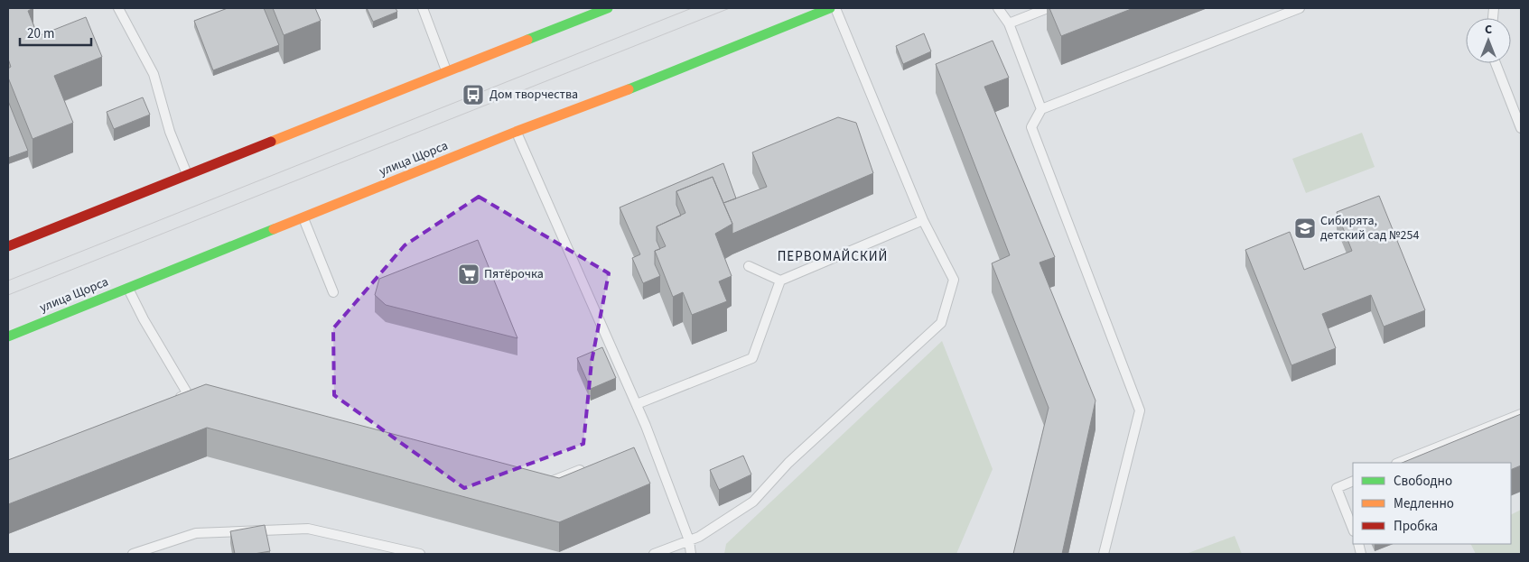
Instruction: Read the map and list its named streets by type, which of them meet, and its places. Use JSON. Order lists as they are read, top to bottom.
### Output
{
  "streets": {
    "main road": ["улица Щорса"]
  },
  "districts": ["ПЕРВОМАЙСКИЙ"],
  "places": {
    "bus stop": ["Дом творчества"],
    "school or university": ["Сибирята, детский сад №254"],
    "supermarket": ["Пятёрочка"]
  },
  "legend": ["Свободно", "Медленно", "Пробка"],
  "scale_bar": "20 m",
  "north": "top"
}
